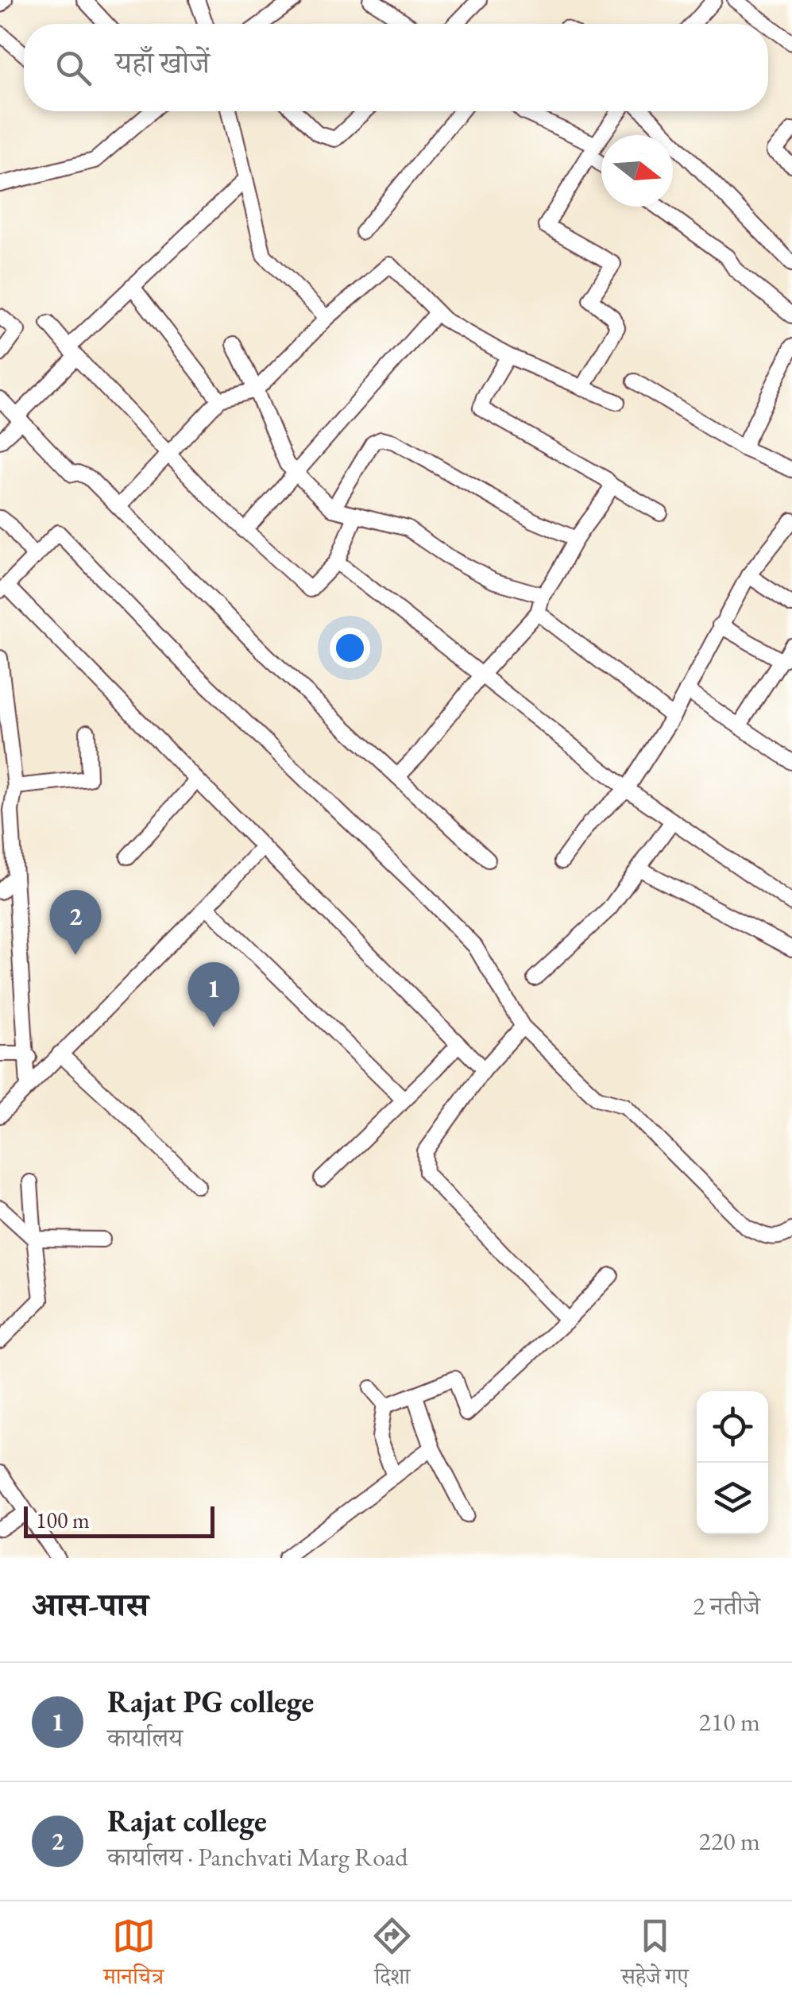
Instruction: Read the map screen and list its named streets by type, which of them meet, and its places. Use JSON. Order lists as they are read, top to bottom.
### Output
{
  "scale_bar": "100 m",
  "north": "right",
  "page": {
    "search": "यहाँ खोजें",
    "pins": ["2", "1"],
    "scale": "100 m",
    "heading": ["आस-पास", "2 नतीजे"],
    "list": [
      {
        "mark": "1",
        "name": "Rajat PG college",
        "note": "कार्यालय",
        "value": "210 m"
      },
      {
        "mark": "2",
        "name": "Rajat college",
        "note": "कार्यालय · Panchvati Marg Road",
        "value": "220 m"
      }
    ],
    "nav": ["मानचित्र", "दिशा", "सहेजे गए"]
  }
}
